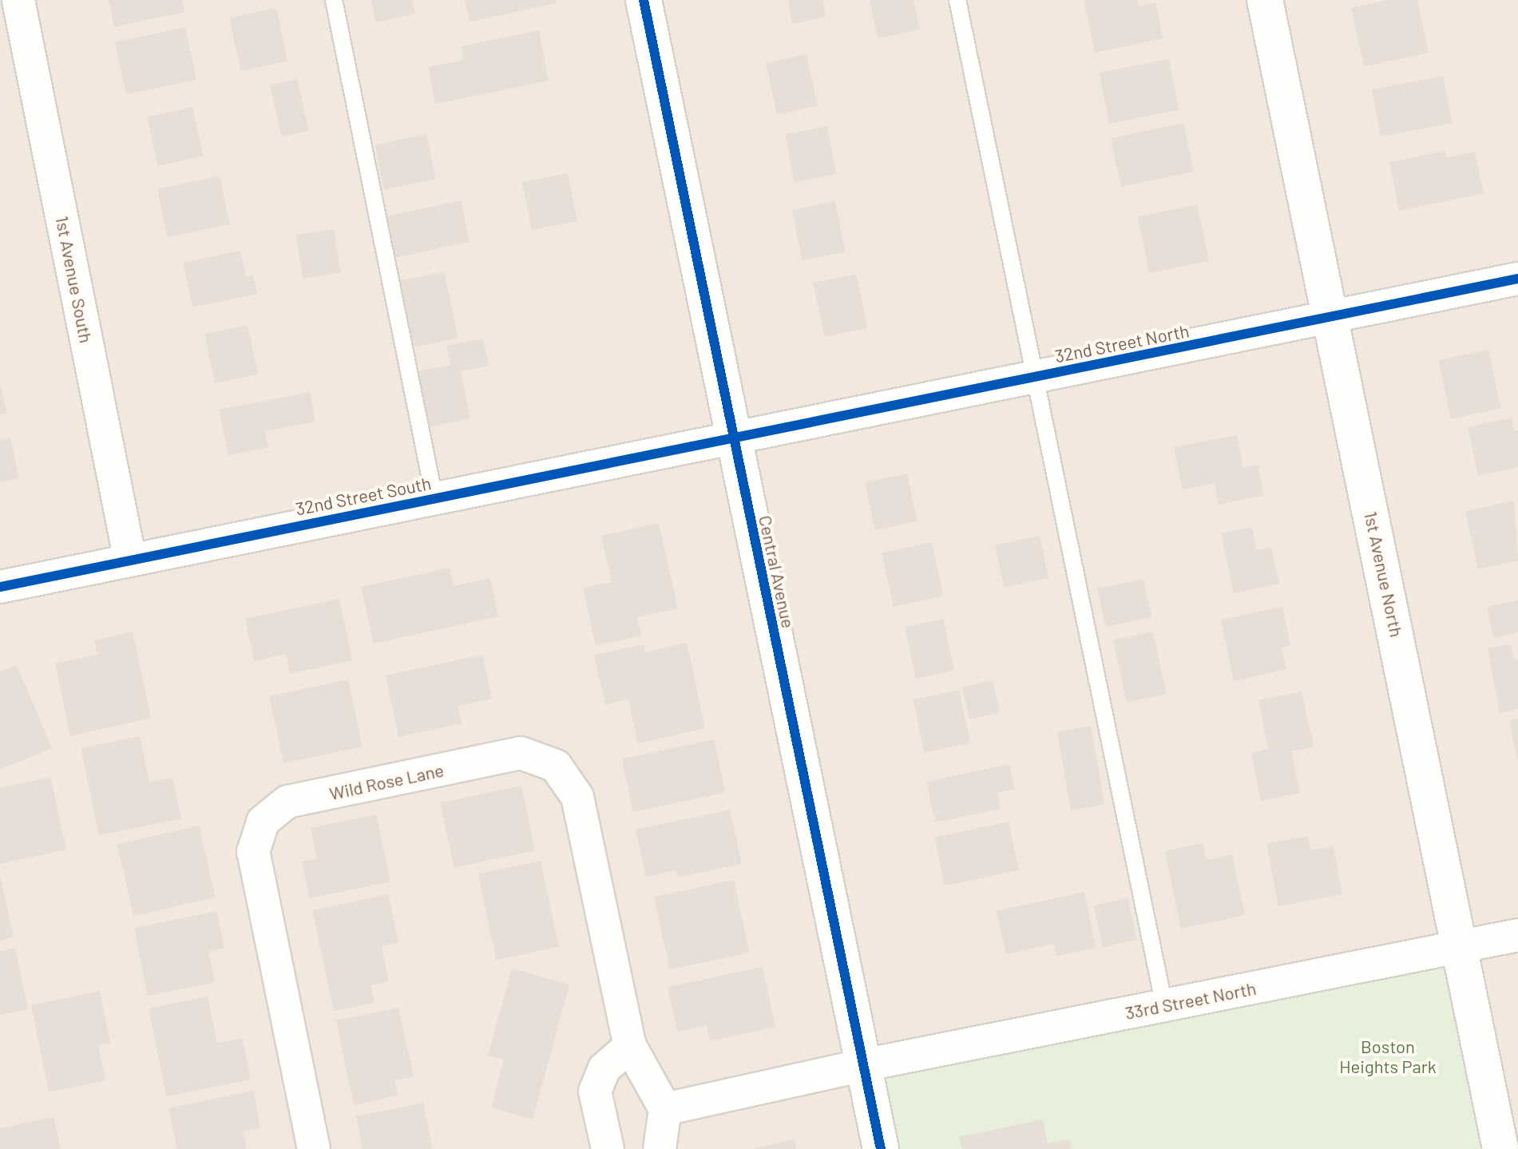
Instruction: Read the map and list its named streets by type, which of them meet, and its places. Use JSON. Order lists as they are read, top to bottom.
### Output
{
  "streets": {
    "street": [
      "1st Avenue South",
      "32nd Street North",
      "32nd Street South",
      "Central Avenue",
      "1st Avenue North",
      "Wild Rose Lane",
      "33rd Street North"
    ]
  },
  "crossings": [
    ["1st Avenue South", "32nd Street South"],
    ["32nd Street North", "32nd Street South"],
    ["32nd Street North", "Central Avenue"],
    ["32nd Street North", "1st Avenue North"],
    ["32nd Street South", "Central Avenue"],
    ["Central Avenue", "33rd Street North"],
    ["1st Avenue North", "33rd Street North"]
  ],
  "parks": ["Boston Heights Park"]
}
